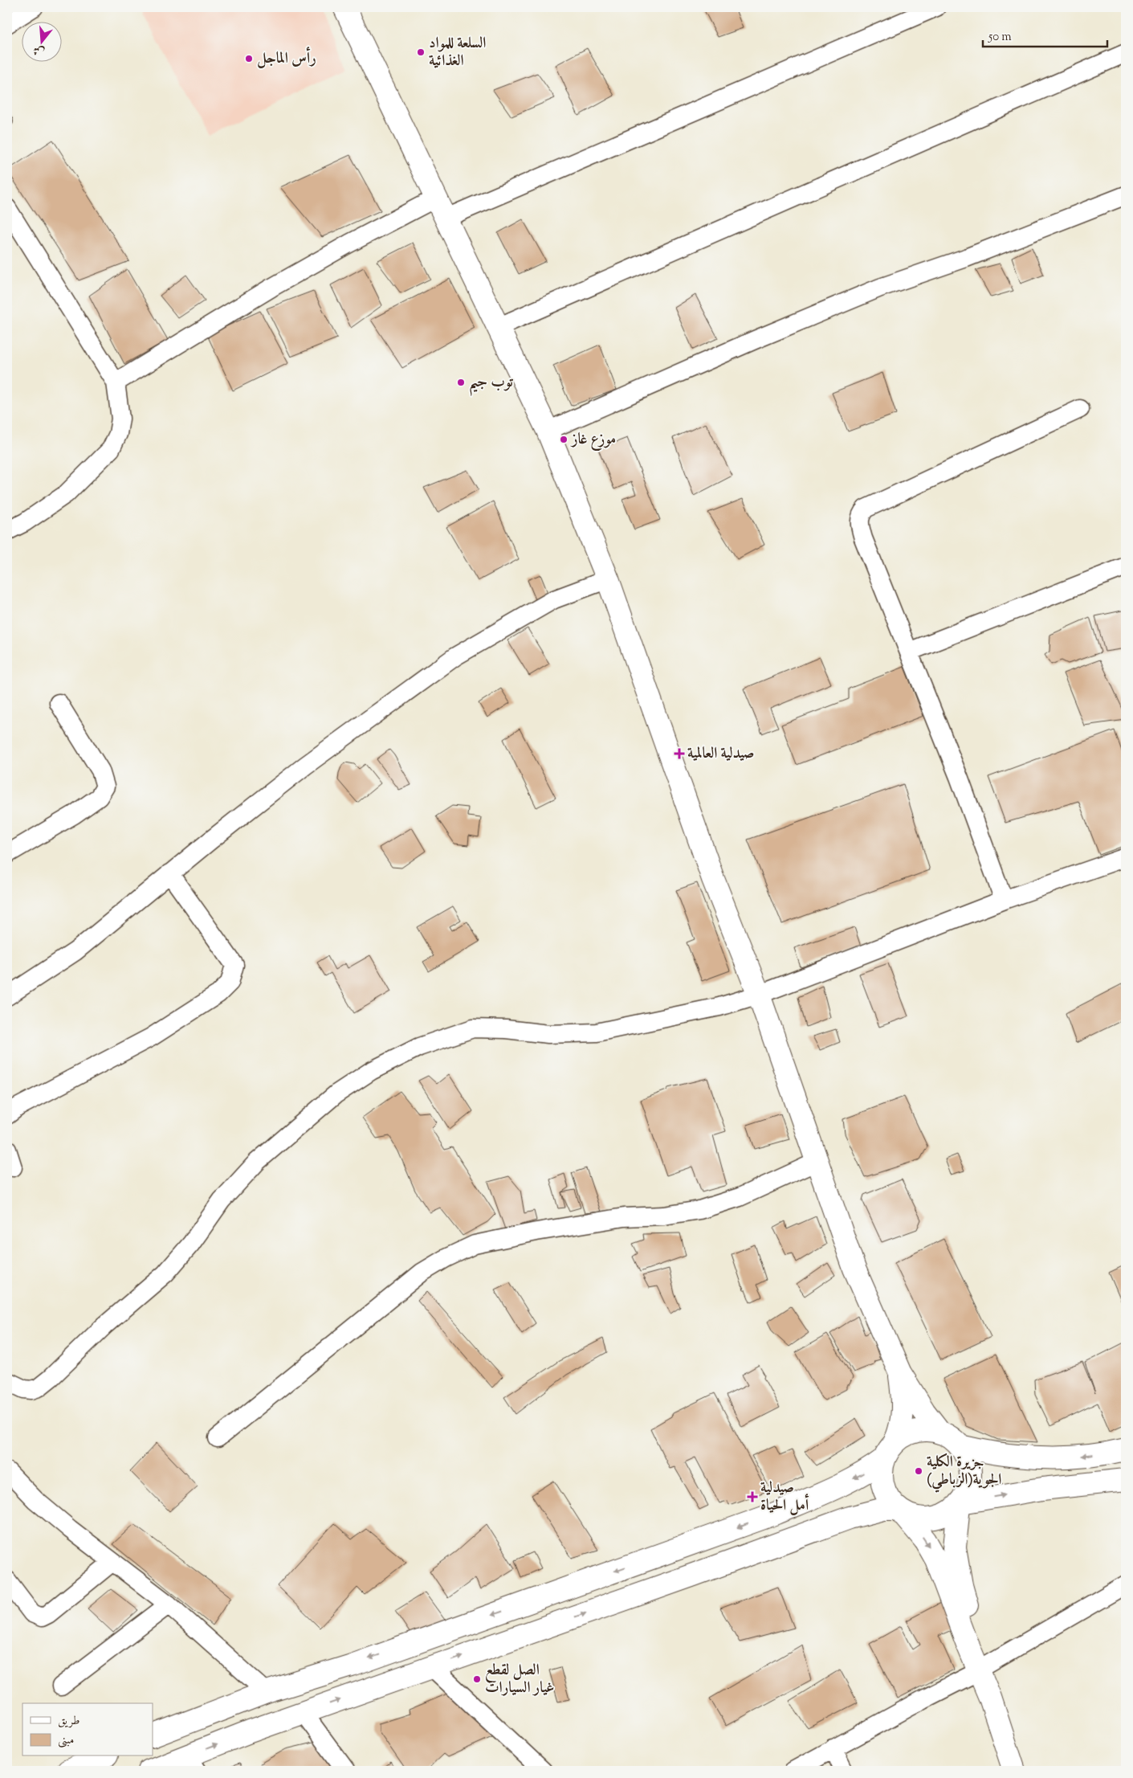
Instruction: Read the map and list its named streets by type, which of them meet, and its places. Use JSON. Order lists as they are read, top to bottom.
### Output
{
  "places": {
    "other": [
      "السلعة للمواد الغذائية",
      "رأس الماجل",
      "توب جيم",
      "موزع غاز",
      "جزيرة الكلية الجوية(الزباطي)",
      "الصل لقطع غيار السيارات"
    ],
    "health": ["صيدلية العالمية", "صيدلية أمل الحياة"]
  },
  "legend": ["طريق", "مبنى"],
  "scale_bar": "50 m",
  "north": "bottom"
}
